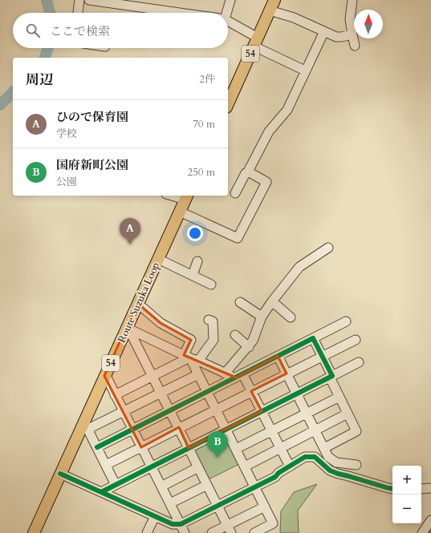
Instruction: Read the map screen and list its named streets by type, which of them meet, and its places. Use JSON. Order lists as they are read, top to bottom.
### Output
{
  "streets": {
    "main road": ["54", "Route Suzuka Loop"]
  },
  "north": "top",
  "page": {
    "search": "ここで検索",
    "heading": ["周辺", "2件"],
    "list": [
      {
        "mark": "A",
        "name": "ひので保育園",
        "note": "学校",
        "value": "70 m"
      },
      {
        "mark": "B",
        "name": "国府新町公園",
        "note": "公園",
        "value": "250 m"
      }
    ],
    "pins": ["A", "B"],
    "map_buttons": ["+", "−"]
  }
}
